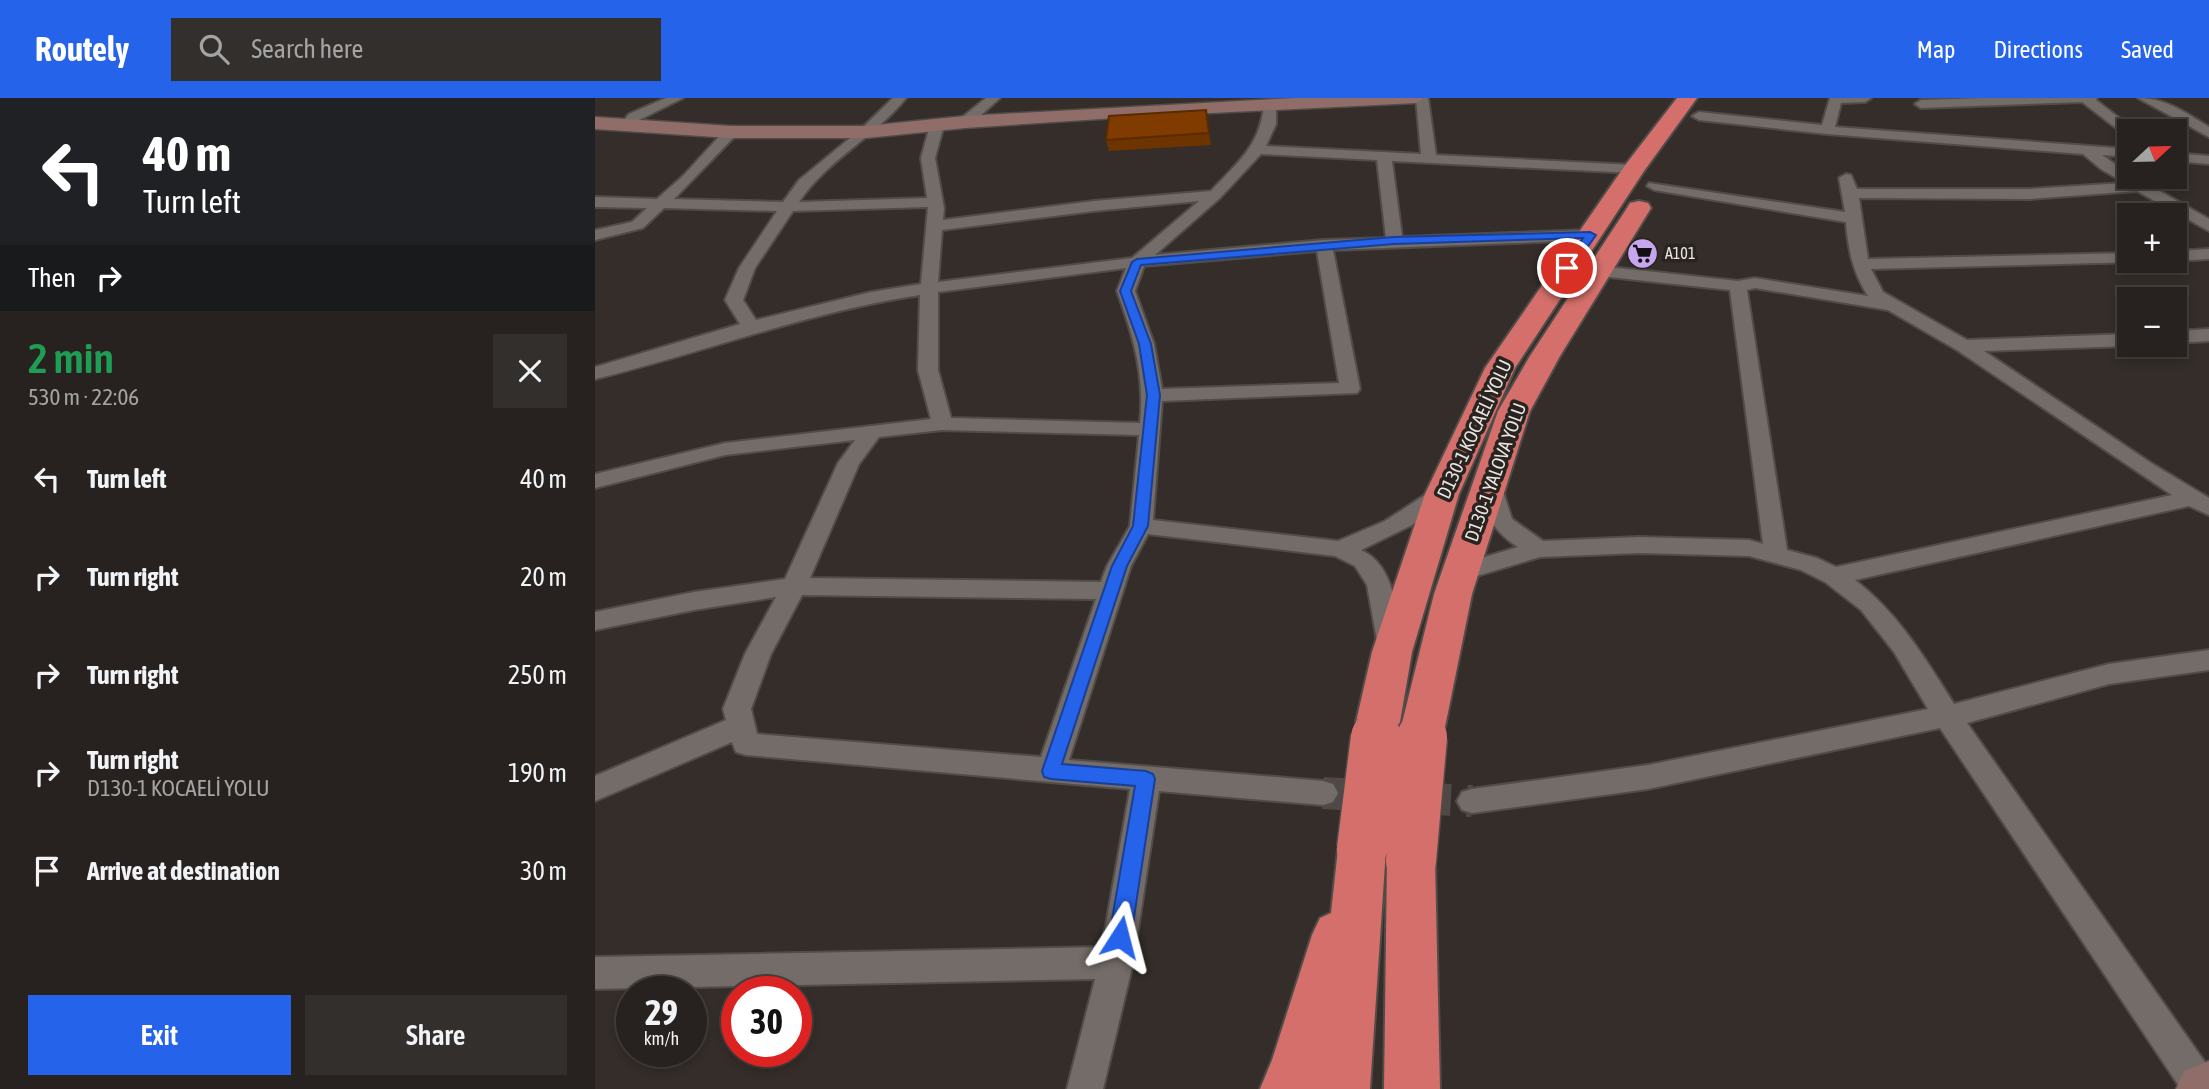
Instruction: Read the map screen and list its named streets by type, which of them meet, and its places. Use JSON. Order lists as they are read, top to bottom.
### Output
{
  "streets": {
    "highway": ["D130-1 KOCAELİ YOLU", "D130-1 YALOVA YOLU"]
  },
  "crossings": [
    ["D130-1 KOCAELİ YOLU", "D130-1 YALOVA YOLU"]
  ],
  "places": {
    "supermarket": ["A101"]
  },
  "north": "right",
  "page": {
    "header": "Routely",
    "search": "Search here",
    "nav": ["Map", "Directions", "Saved"],
    "turn": ["40 m", "Turn left"],
    "map_buttons": ["+", "−"],
    "then": "Then",
    "heading": ["2 min", "530 m · 22:06"],
    "list": [
      {
        "name": "Turn left",
        "value": "40 m"
      },
      {
        "name": "Turn right",
        "value": "20 m"
      },
      {
        "name": "Turn right",
        "value": "250 m"
      },
      {
        "name": "Turn right",
        "note": "D130-1 KOCAELİ YOLU",
        "value": "190 m"
      },
      {
        "name": "Arrive at destination",
        "value": "30 m"
      }
    ],
    "speed": "29 km/h",
    "limit": "30",
    "buttons": ["Exit", "Share"]
  }
}
